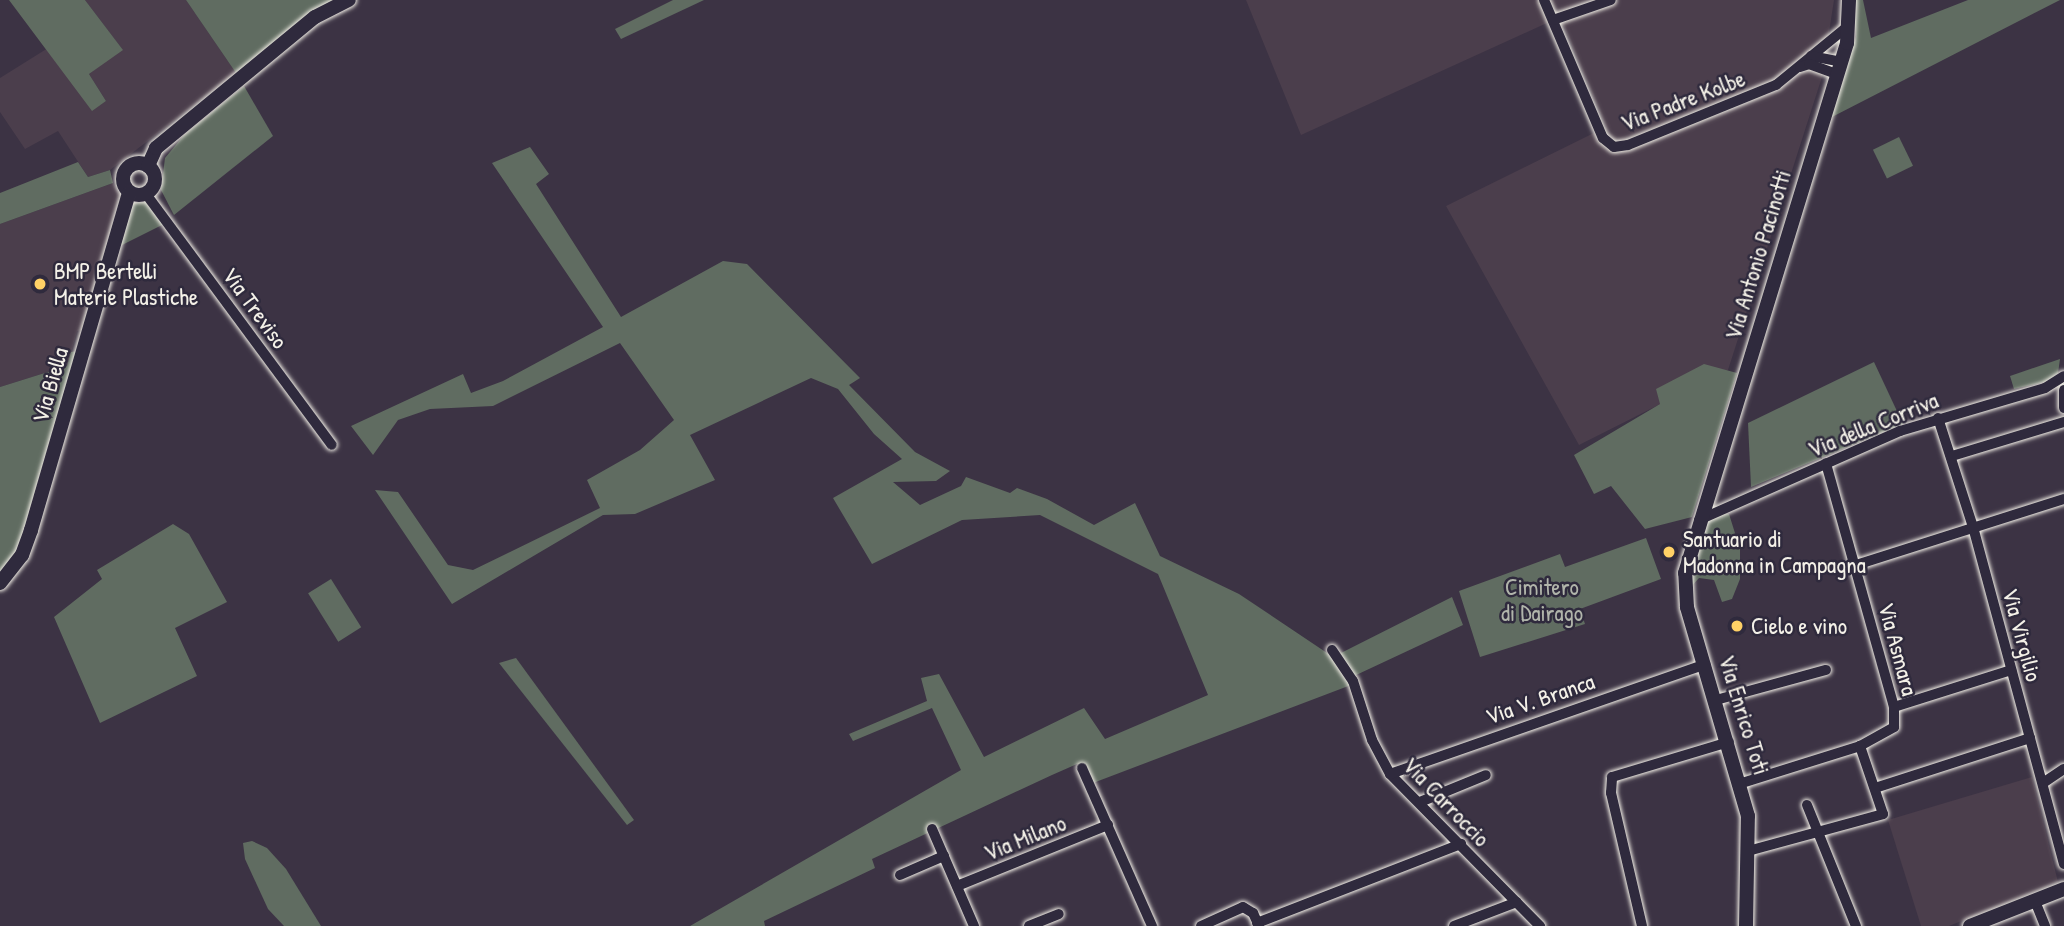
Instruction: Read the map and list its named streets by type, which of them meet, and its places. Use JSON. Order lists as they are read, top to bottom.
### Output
{
  "streets": {
    "street": [
      "Via Padre Kolbe",
      "Via Antonio Pacinotti",
      "Via Treviso",
      "Via Biella",
      "Via della Corriva",
      "Via Virgilio",
      "Via Asmara",
      "Via V. Branca",
      "Via Enrico Toti",
      "Via Carroccio",
      "Via Milano"
    ]
  },
  "crossings": [
    ["Via Padre Kolbe", "Via Antonio Pacinotti"],
    ["Via Antonio Pacinotti", "Via della Corriva"],
    ["Via Antonio Pacinotti", "Via Enrico Toti"],
    ["Via Treviso", "Via Biella"],
    ["Via della Corriva", "Via Virgilio"],
    ["Via della Corriva", "Via Asmara"],
    ["Via della Corriva", "Via Enrico Toti"],
    ["Via Asmara", "Via Enrico Toti"],
    ["Via V. Branca", "Via Enrico Toti"],
    ["Via V. Branca", "Via Carroccio"]
  ],
  "parks": ["Cimitero di Dairago"],
  "places": ["BMP Bertelli Materie Plastiche", "Santuario di Madonna in Campagna", "Cielo e vino"]
}
